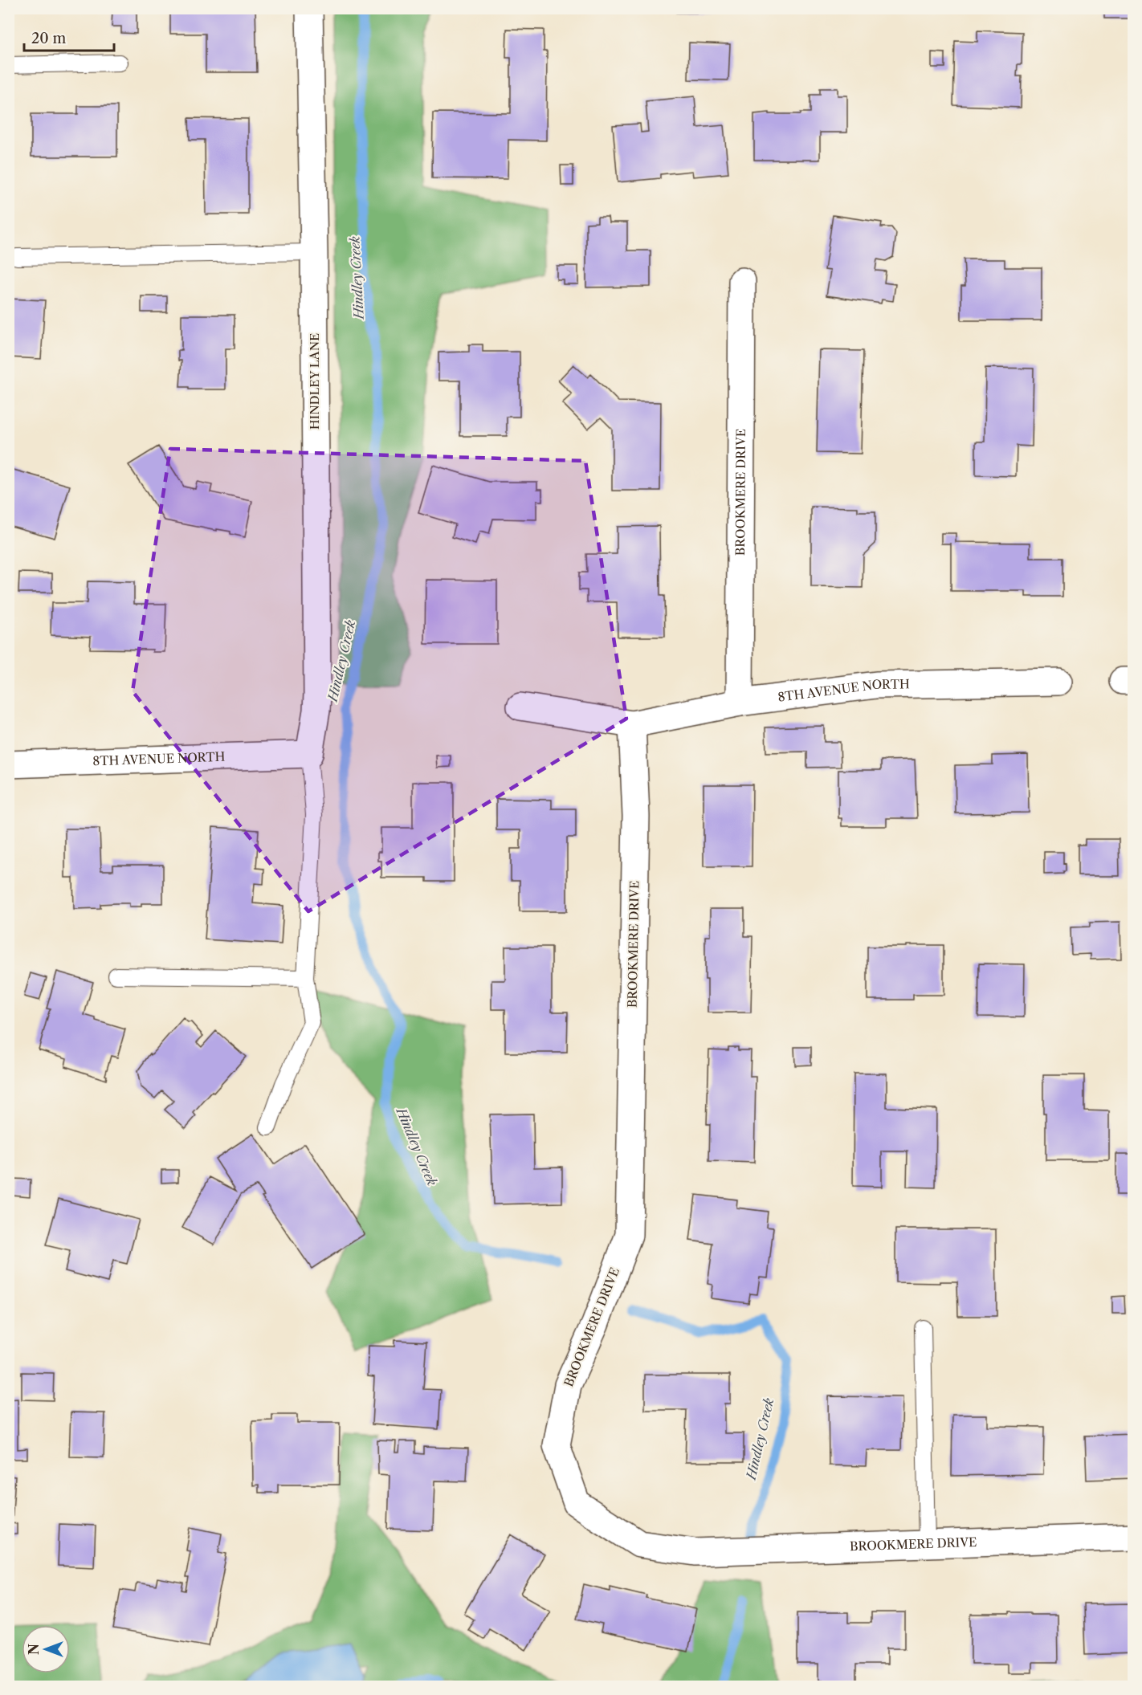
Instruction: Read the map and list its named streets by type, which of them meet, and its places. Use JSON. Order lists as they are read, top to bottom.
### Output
{
  "streets": {
    "street": ["HINDLEY LANE", "BROOKMERE DRIVE", "8TH AVENUE NORTH"]
  },
  "crossings": [
    ["HINDLEY LANE", "8TH AVENUE NORTH"],
    ["BROOKMERE DRIVE", "8TH AVENUE NORTH"]
  ],
  "water": ["Hindley Creek"],
  "scale_bar": "20 m",
  "north": "left"
}
